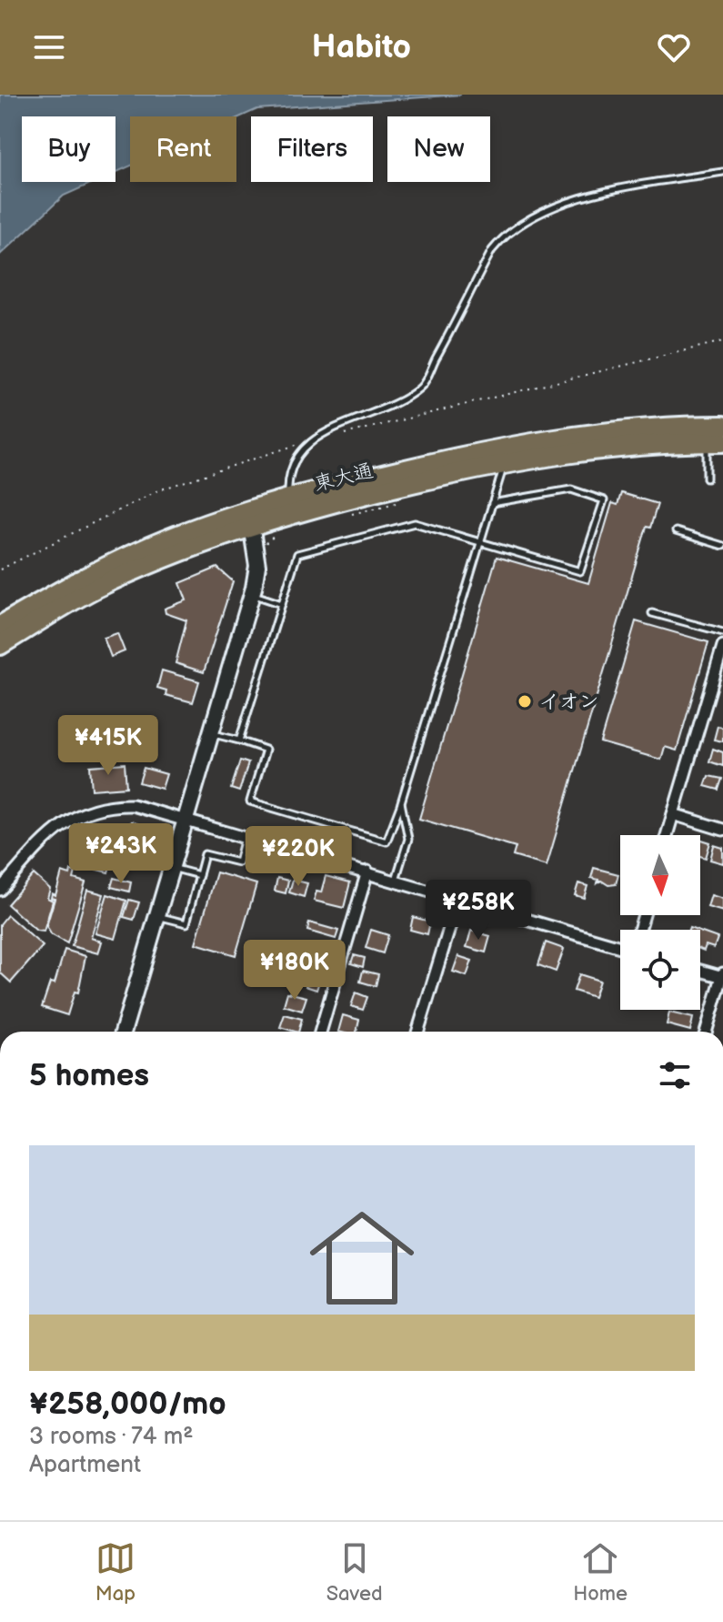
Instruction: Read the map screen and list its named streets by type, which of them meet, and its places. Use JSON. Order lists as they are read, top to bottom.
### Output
{
  "streets": {
    "highway": ["東大通"]
  },
  "places": ["イオン"],
  "north": "bottom",
  "page": {
    "header": "Habito",
    "chip": [
      "Buy",
      "Rent",
      "Filters",
      "New"
    ],
    "price": [
      "¥415K",
      "¥243K",
      "¥220K",
      "¥258K",
      "¥180K"
    ],
    "heading": "5 homes",
    "list": [
      {
        "name": "¥258,000/mo",
        "note": "3 rooms · 74 m² · Apartment"
      }
    ],
    "tabs": ["Map", "Saved", "Home"]
  }
}
